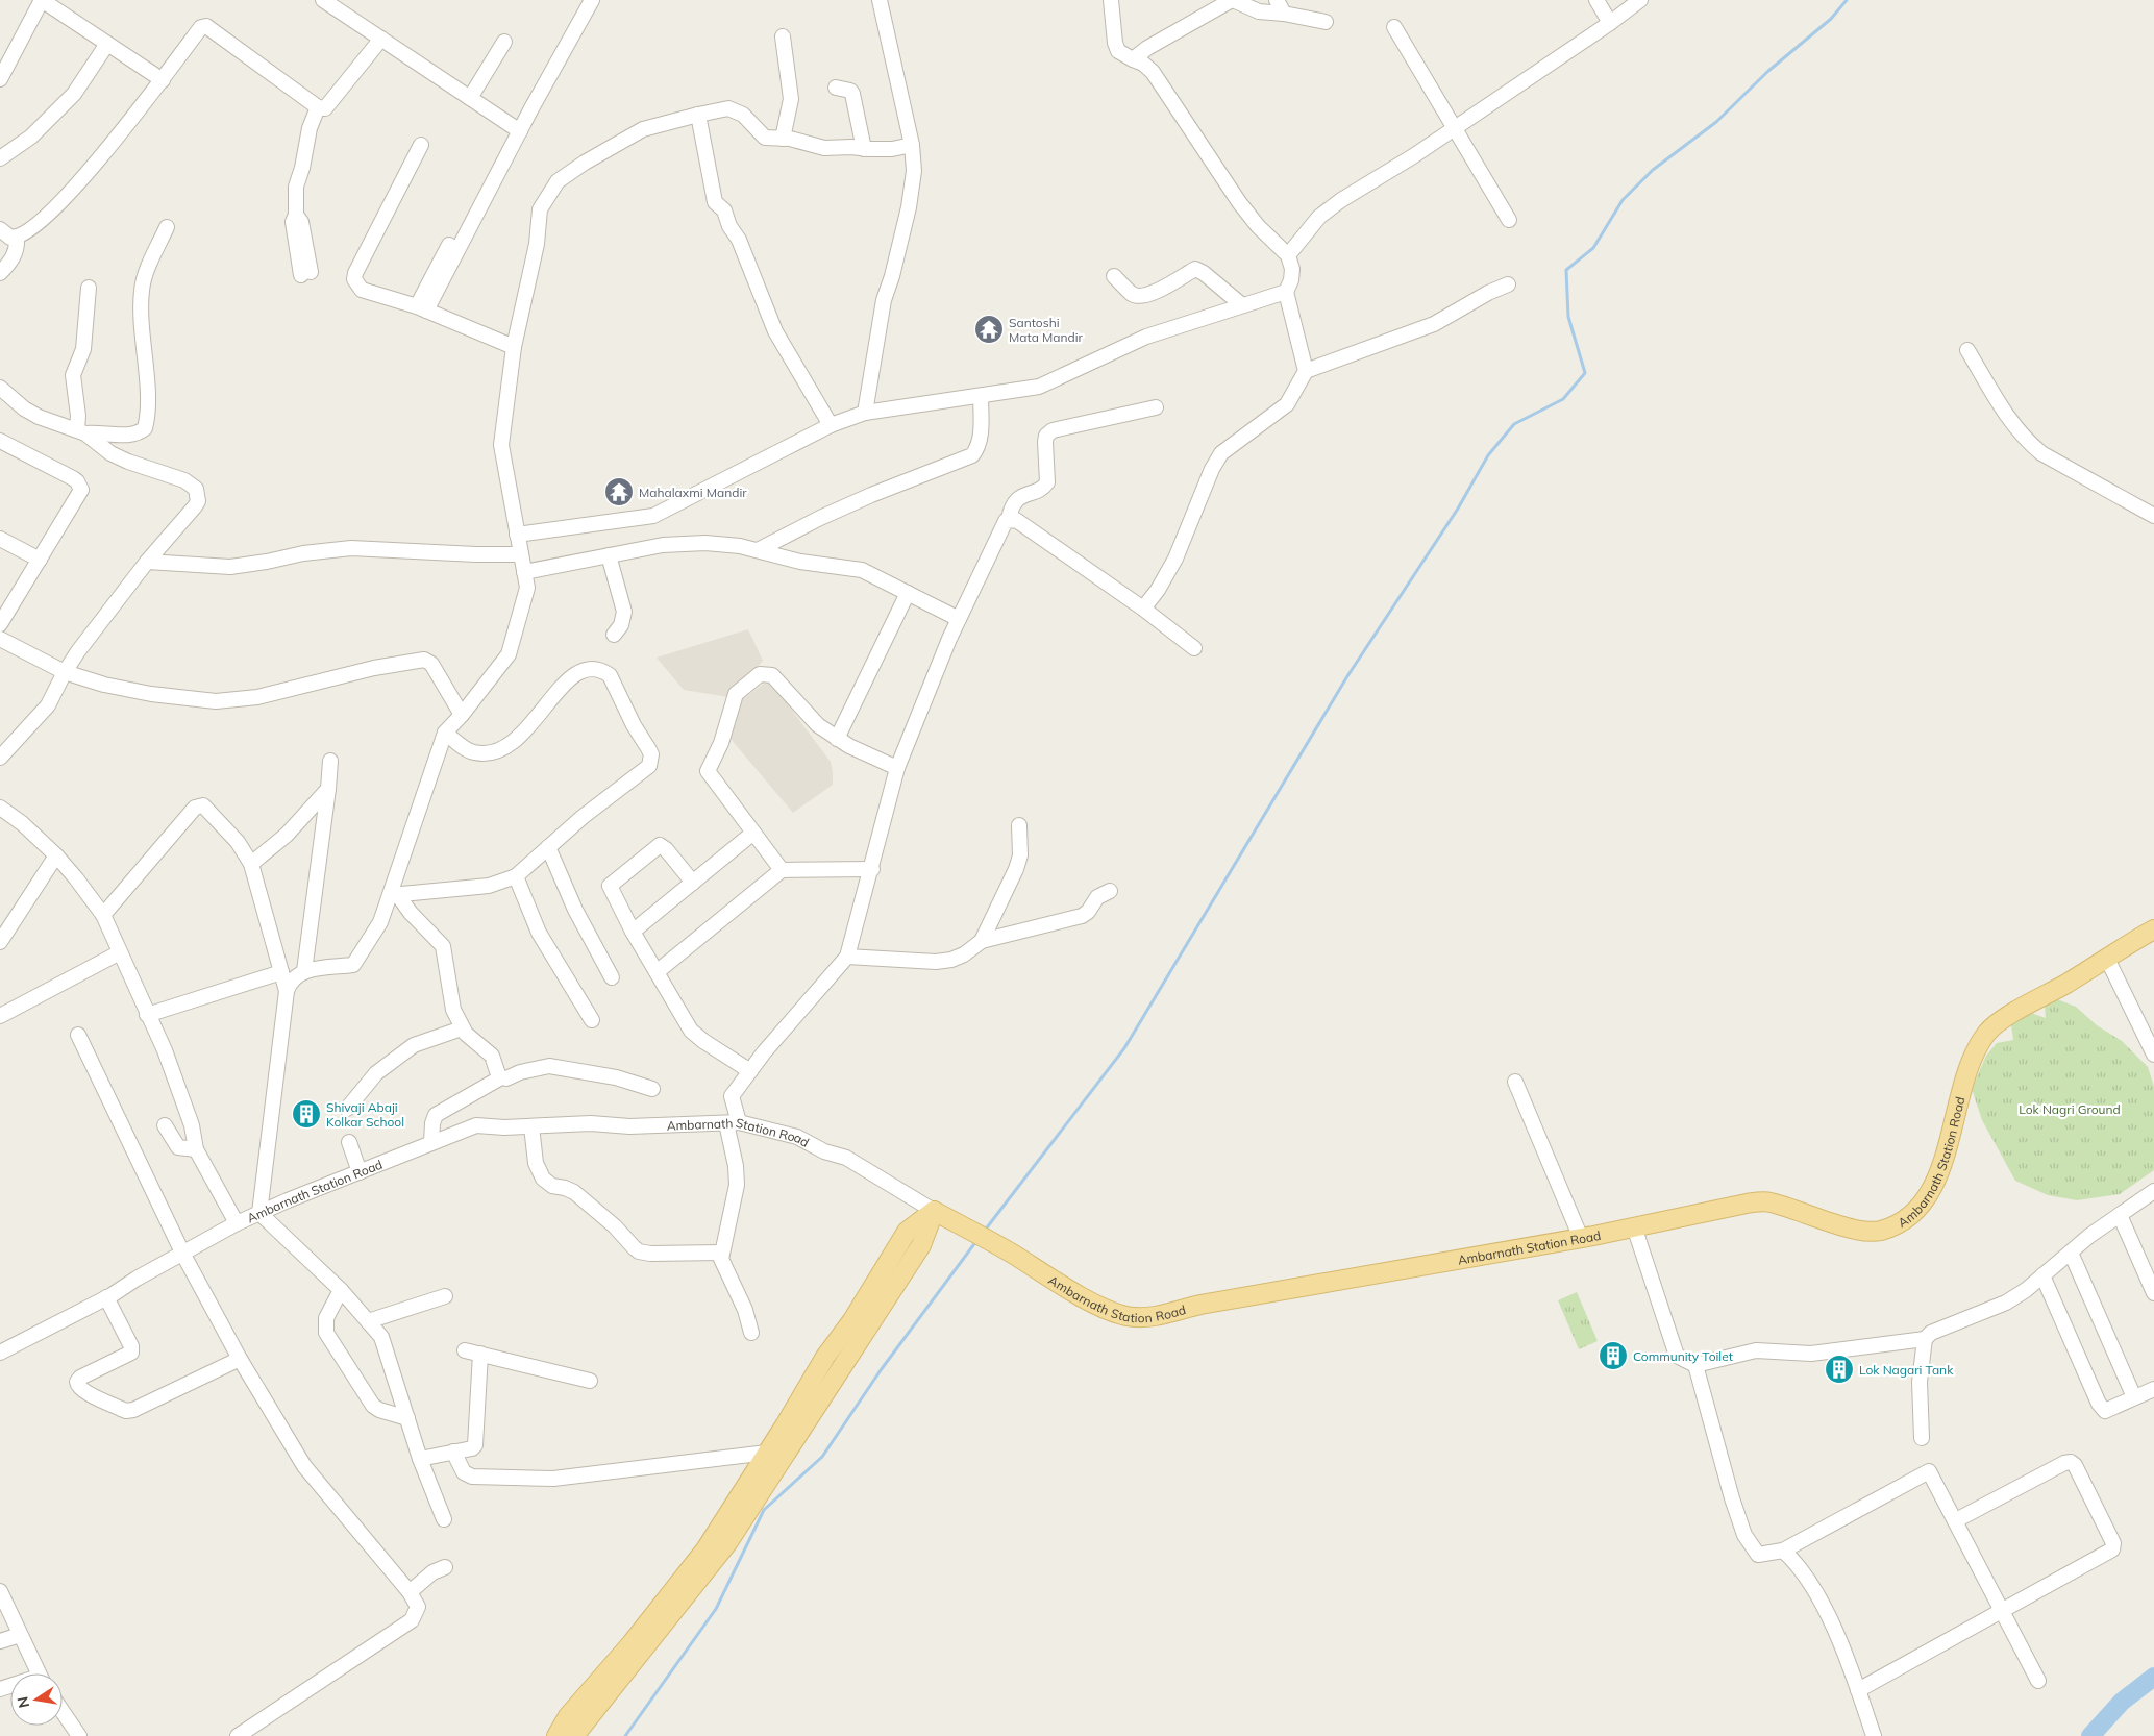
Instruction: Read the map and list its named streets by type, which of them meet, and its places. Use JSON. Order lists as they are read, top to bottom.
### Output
{
  "streets": {
    "main road": ["Ambarnath Station Road"]
  },
  "parks": ["Lok Nagri Ground"],
  "places": {
    "temple": ["Santoshi Mata Mandir", "Mahalaxmi Mandir"],
    "building": ["Shivaji Abaji Kolkar School", "Community Toilet", "Lok Nagari Tank"]
  },
  "north": "left"
}
